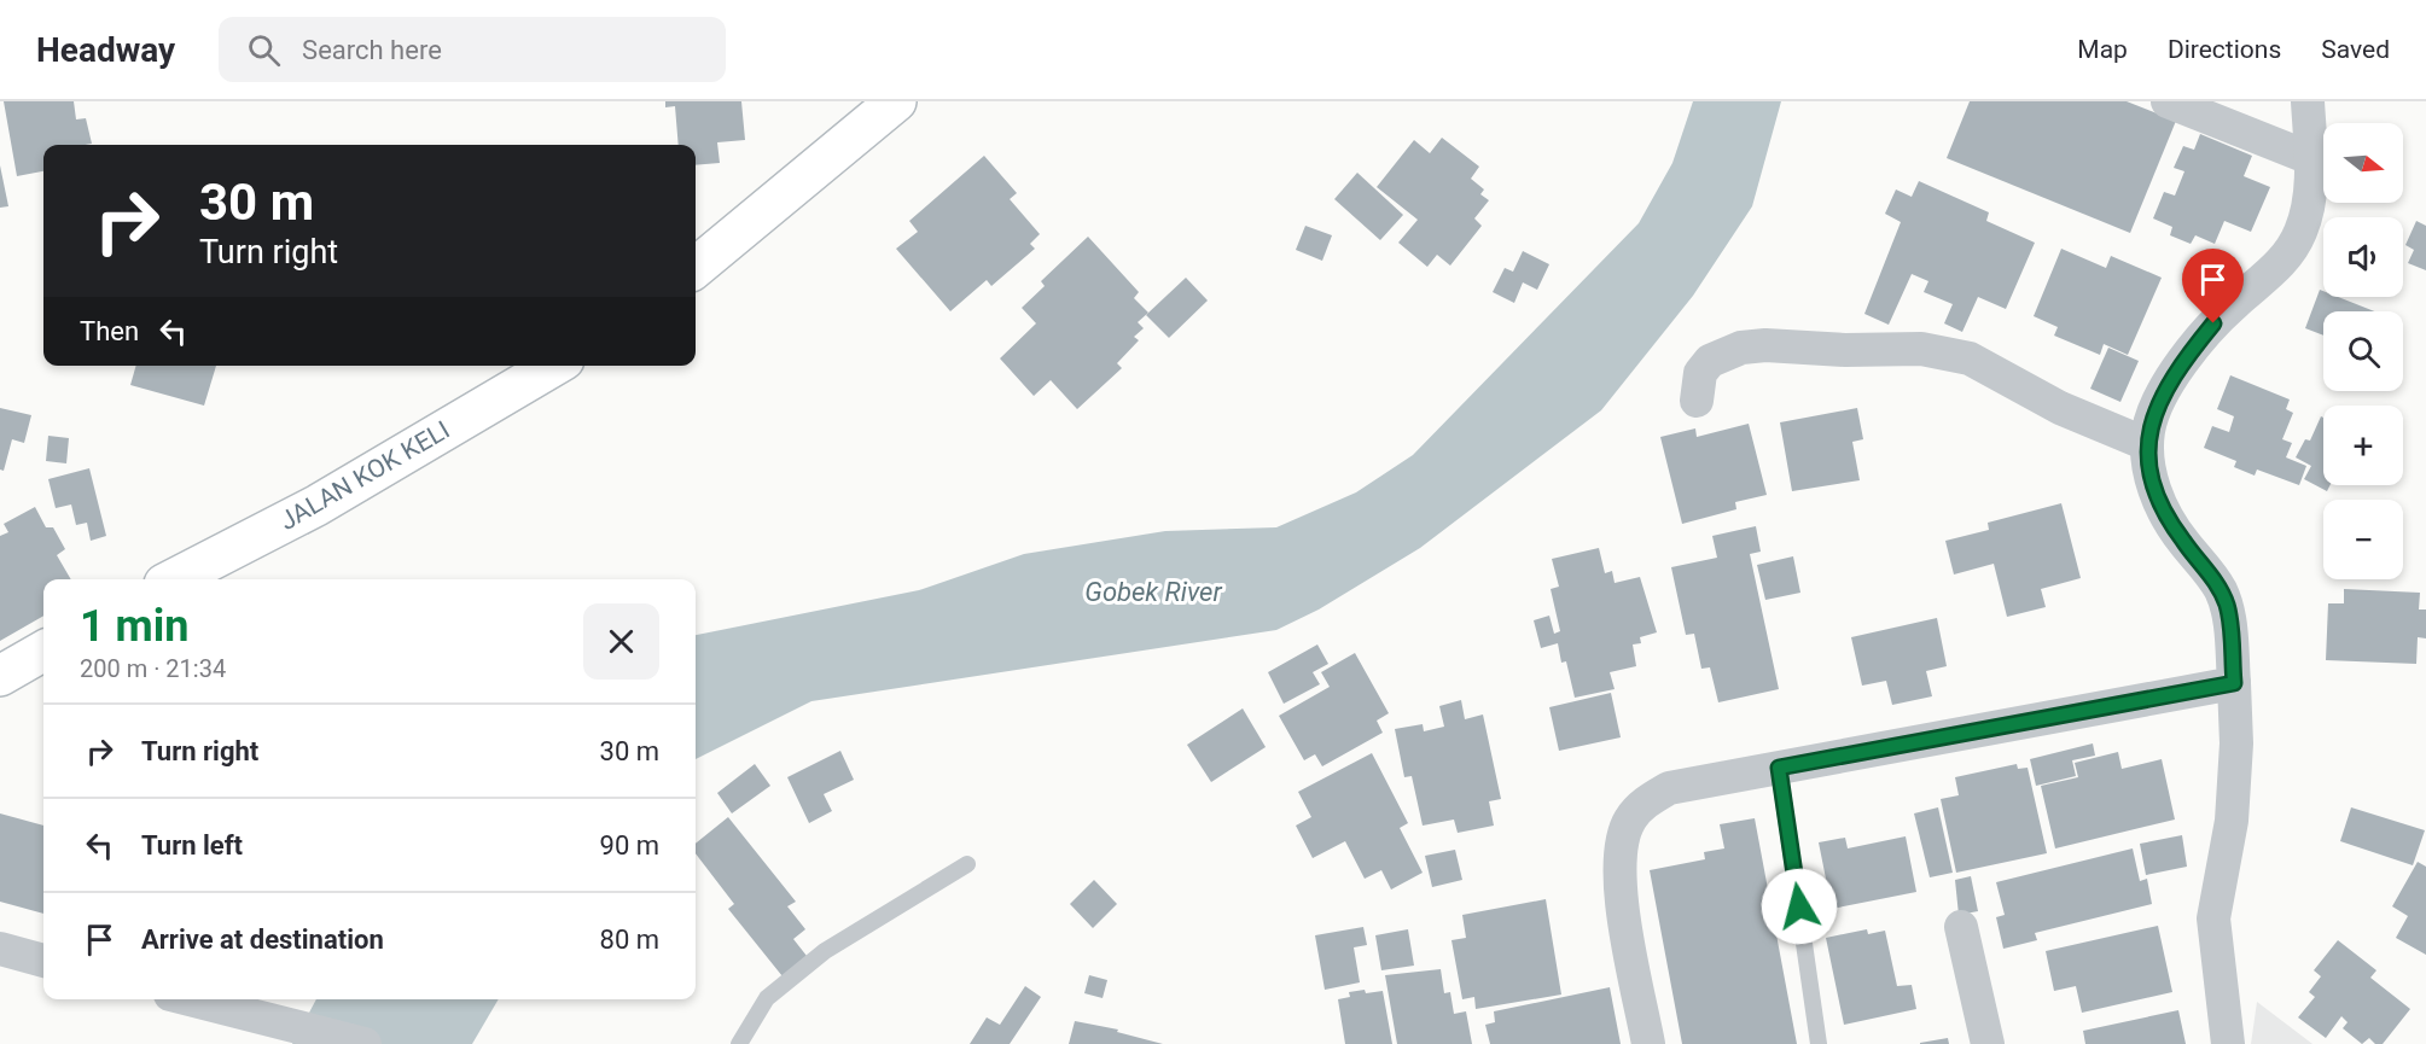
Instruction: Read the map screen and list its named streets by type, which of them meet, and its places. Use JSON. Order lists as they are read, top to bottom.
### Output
{
  "streets": {
    "street": ["JALAN KOK KELI"]
  },
  "water": ["Gobek River"],
  "north": "right",
  "page": {
    "header": "Headway",
    "search": "Search here",
    "nav": ["Map", "Directions", "Saved"],
    "map_buttons": ["+", "−"],
    "turn": ["30 m", "Turn right"],
    "then": "Then",
    "heading": ["1 min", "200 m · 21:34"],
    "list": [
      {
        "name": "Turn right",
        "value": "30 m"
      },
      {
        "name": "Turn left",
        "value": "90 m"
      },
      {
        "name": "Arrive at destination",
        "value": "80 m"
      }
    ]
  }
}
